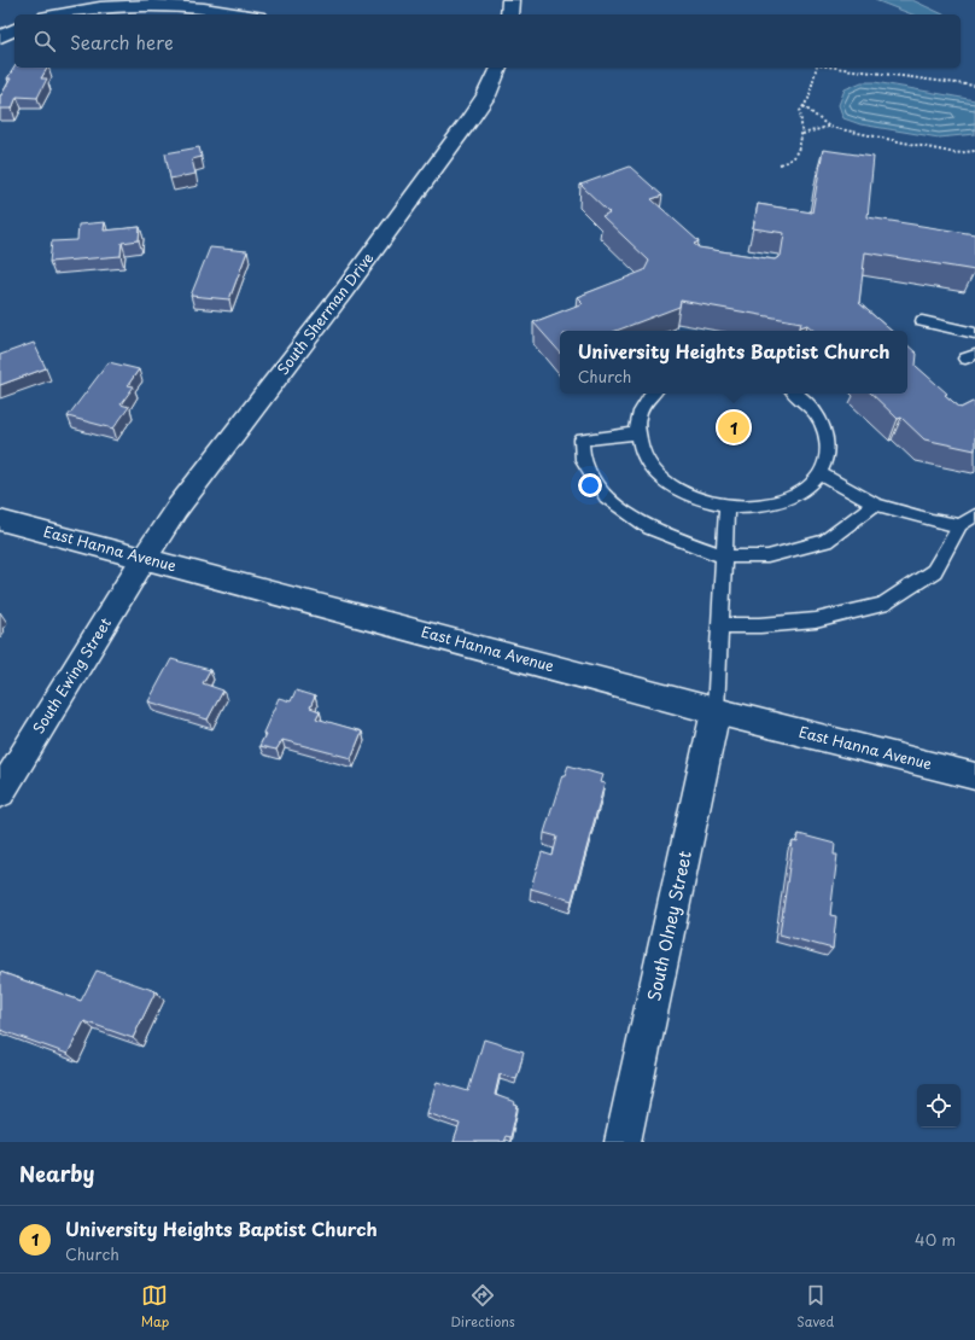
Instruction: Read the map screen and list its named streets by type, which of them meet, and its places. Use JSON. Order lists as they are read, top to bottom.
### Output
{
  "streets": {
    "main road": [
      "South Sherman Drive",
      "East Hanna Avenue",
      "South Ewing Street",
      "South Olney Street"
    ]
  },
  "crossings": [
    ["South Sherman Drive", "East Hanna Avenue"],
    ["South Sherman Drive", "South Ewing Street"],
    ["East Hanna Avenue", "South Ewing Street"],
    ["East Hanna Avenue", "South Olney Street"]
  ],
  "page": {
    "search": "Search here",
    "popup": ["University Heights Baptist Church", "Church"],
    "pins": "1",
    "heading": "Nearby",
    "list": [
      {
        "mark": "1",
        "name": "University Heights Baptist Church",
        "note": "Church",
        "value": "40 m"
      }
    ],
    "nav": ["Map", "Directions", "Saved"]
  }
}
